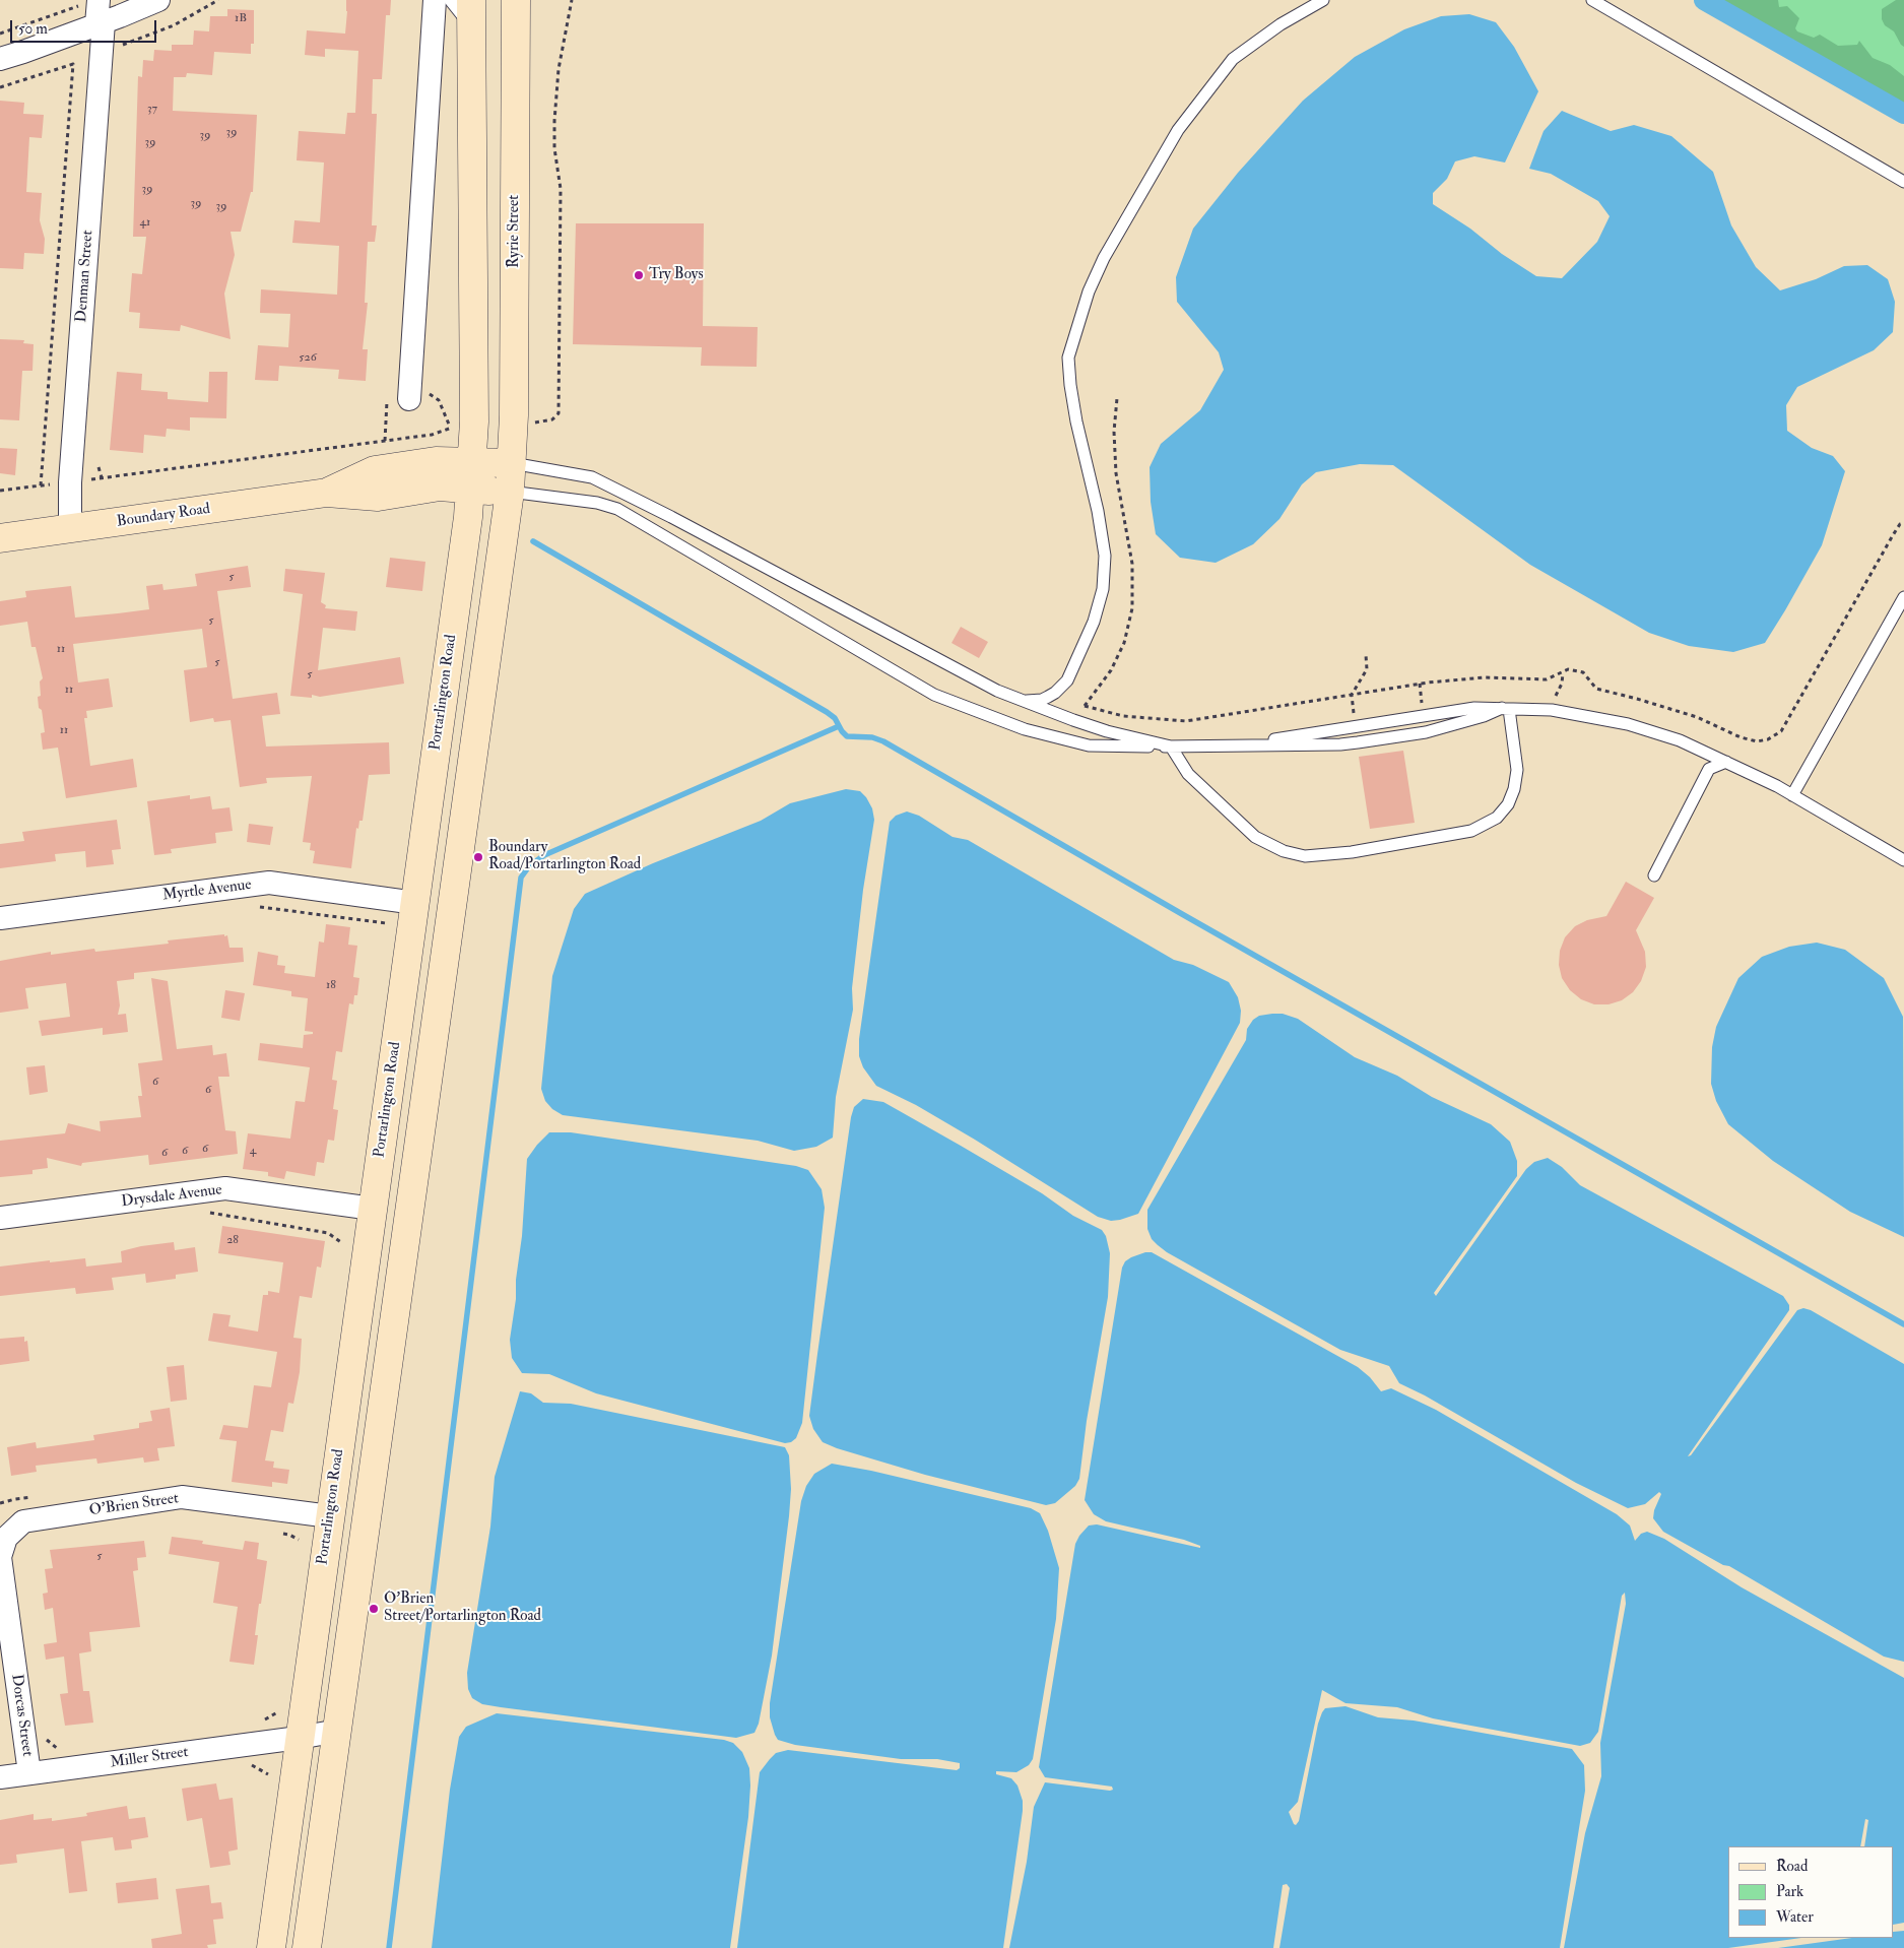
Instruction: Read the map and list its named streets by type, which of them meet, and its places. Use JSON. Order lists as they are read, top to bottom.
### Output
{
  "streets": {
    "main road": ["Ryrie Street", "Boundary Road", "Portarlington Road"],
    "street": [
      "Denman Street",
      "Myrtle Avenue",
      "Drysdale Avenue",
      "O'Brien Street",
      "Dorcas Street",
      "Miller Street"
    ]
  },
  "crossings": [
    ["Ryrie Street", "Boundary Road"],
    ["Denman Street", "Boundary Road"],
    ["Boundary Road", "Portarlington Road"],
    ["Portarlington Road", "Myrtle Avenue"],
    ["Portarlington Road", "Drysdale Avenue"],
    ["Portarlington Road", "O'Brien Street"],
    ["Portarlington Road", "Miller Street"],
    ["O'Brien Street", "Dorcas Street"],
    ["Dorcas Street", "Miller Street"]
  ],
  "places": ["Try Boys", "Boundary Road/Portarlington Road", "O'Brien Street/Portarlington Road"],
  "house_numbers": [
    "1B",
    "37",
    "39",
    "39",
    "39",
    "39",
    "39",
    "39",
    "41",
    "526",
    "5",
    "5",
    "11",
    "5",
    "5",
    "11",
    "11",
    "18",
    "6",
    "6",
    "6",
    "6",
    "4",
    "6",
    "28",
    "5"
  ],
  "legend": ["Road", "Park", "Water"],
  "scale_bar": "50 m"
}
